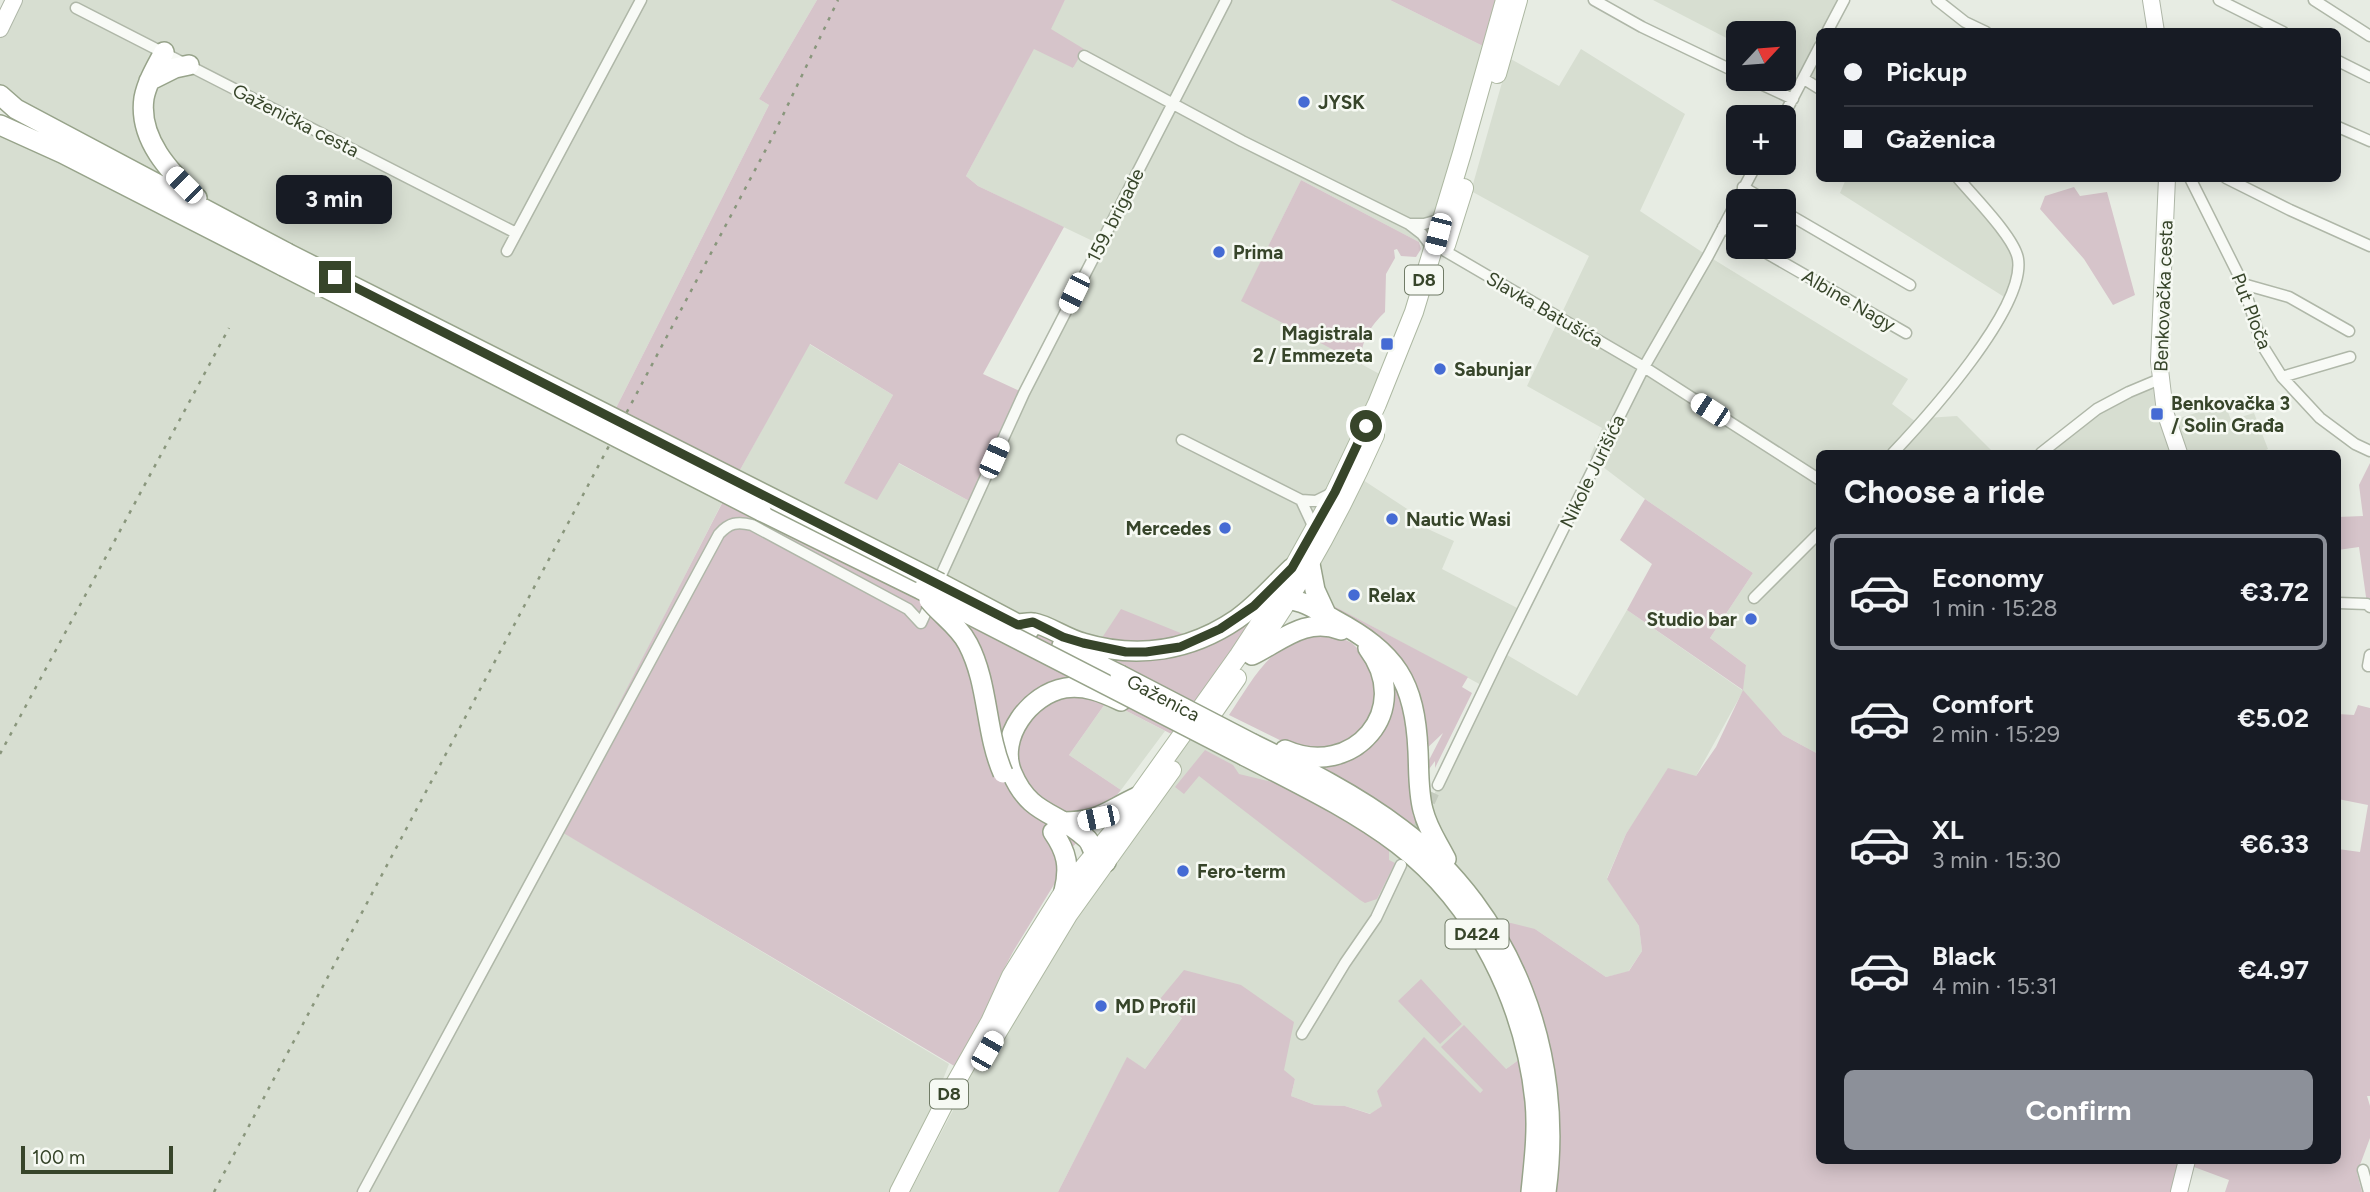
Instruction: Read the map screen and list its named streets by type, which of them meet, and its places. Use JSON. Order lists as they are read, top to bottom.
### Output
{
  "streets": {
    "highway": ["Gaženica", "D424"],
    "main road": ["D8", "Benkovačka cesta"],
    "street": [
      "Gaženička cesta",
      "159. brigade",
      "Albine Nagy",
      "Slavka Batušića",
      "Put Ploča",
      "Nikole Jurišića"
    ]
  },
  "crossings": [
    ["159. brigade", "Slavka Batušića"],
    ["D8", "Slavka Batušića"],
    ["Slavka Batušića", "Nikole Jurišića"],
    ["Gaženica", "D424"]
  ],
  "places": {
    "other": [
      "JYSK",
      "Prima",
      "Sabunjar",
      "Nautic Wasi",
      "Mercedes",
      "Relax",
      "Studio bar",
      "Fero-term",
      "MD Profil"
    ],
    "transit": ["Magistrala 2 / Emmezeta", "Benkovačka 3 / Solin Građa"]
  },
  "scale_bar": "100 m",
  "north": "top right",
  "page": {
    "map_buttons": ["+", "−"],
    "banner": ["Pickup", "Gaženica"],
    "bubble": "3 min",
    "heading": "Choose a ride",
    "list": [
      {
        "name": "Economy",
        "note": "1 min · 15:28",
        "value": "€3.72"
      },
      {
        "name": "Comfort",
        "note": "2 min · 15:29",
        "value": "€5.02"
      },
      {
        "name": "XL",
        "note": "3 min · 15:30",
        "value": "€6.33"
      },
      {
        "name": "Black",
        "note": "4 min · 15:31",
        "value": "€4.97"
      }
    ],
    "buttons": "Confirm",
    "scale": "100 m"
  }
}
